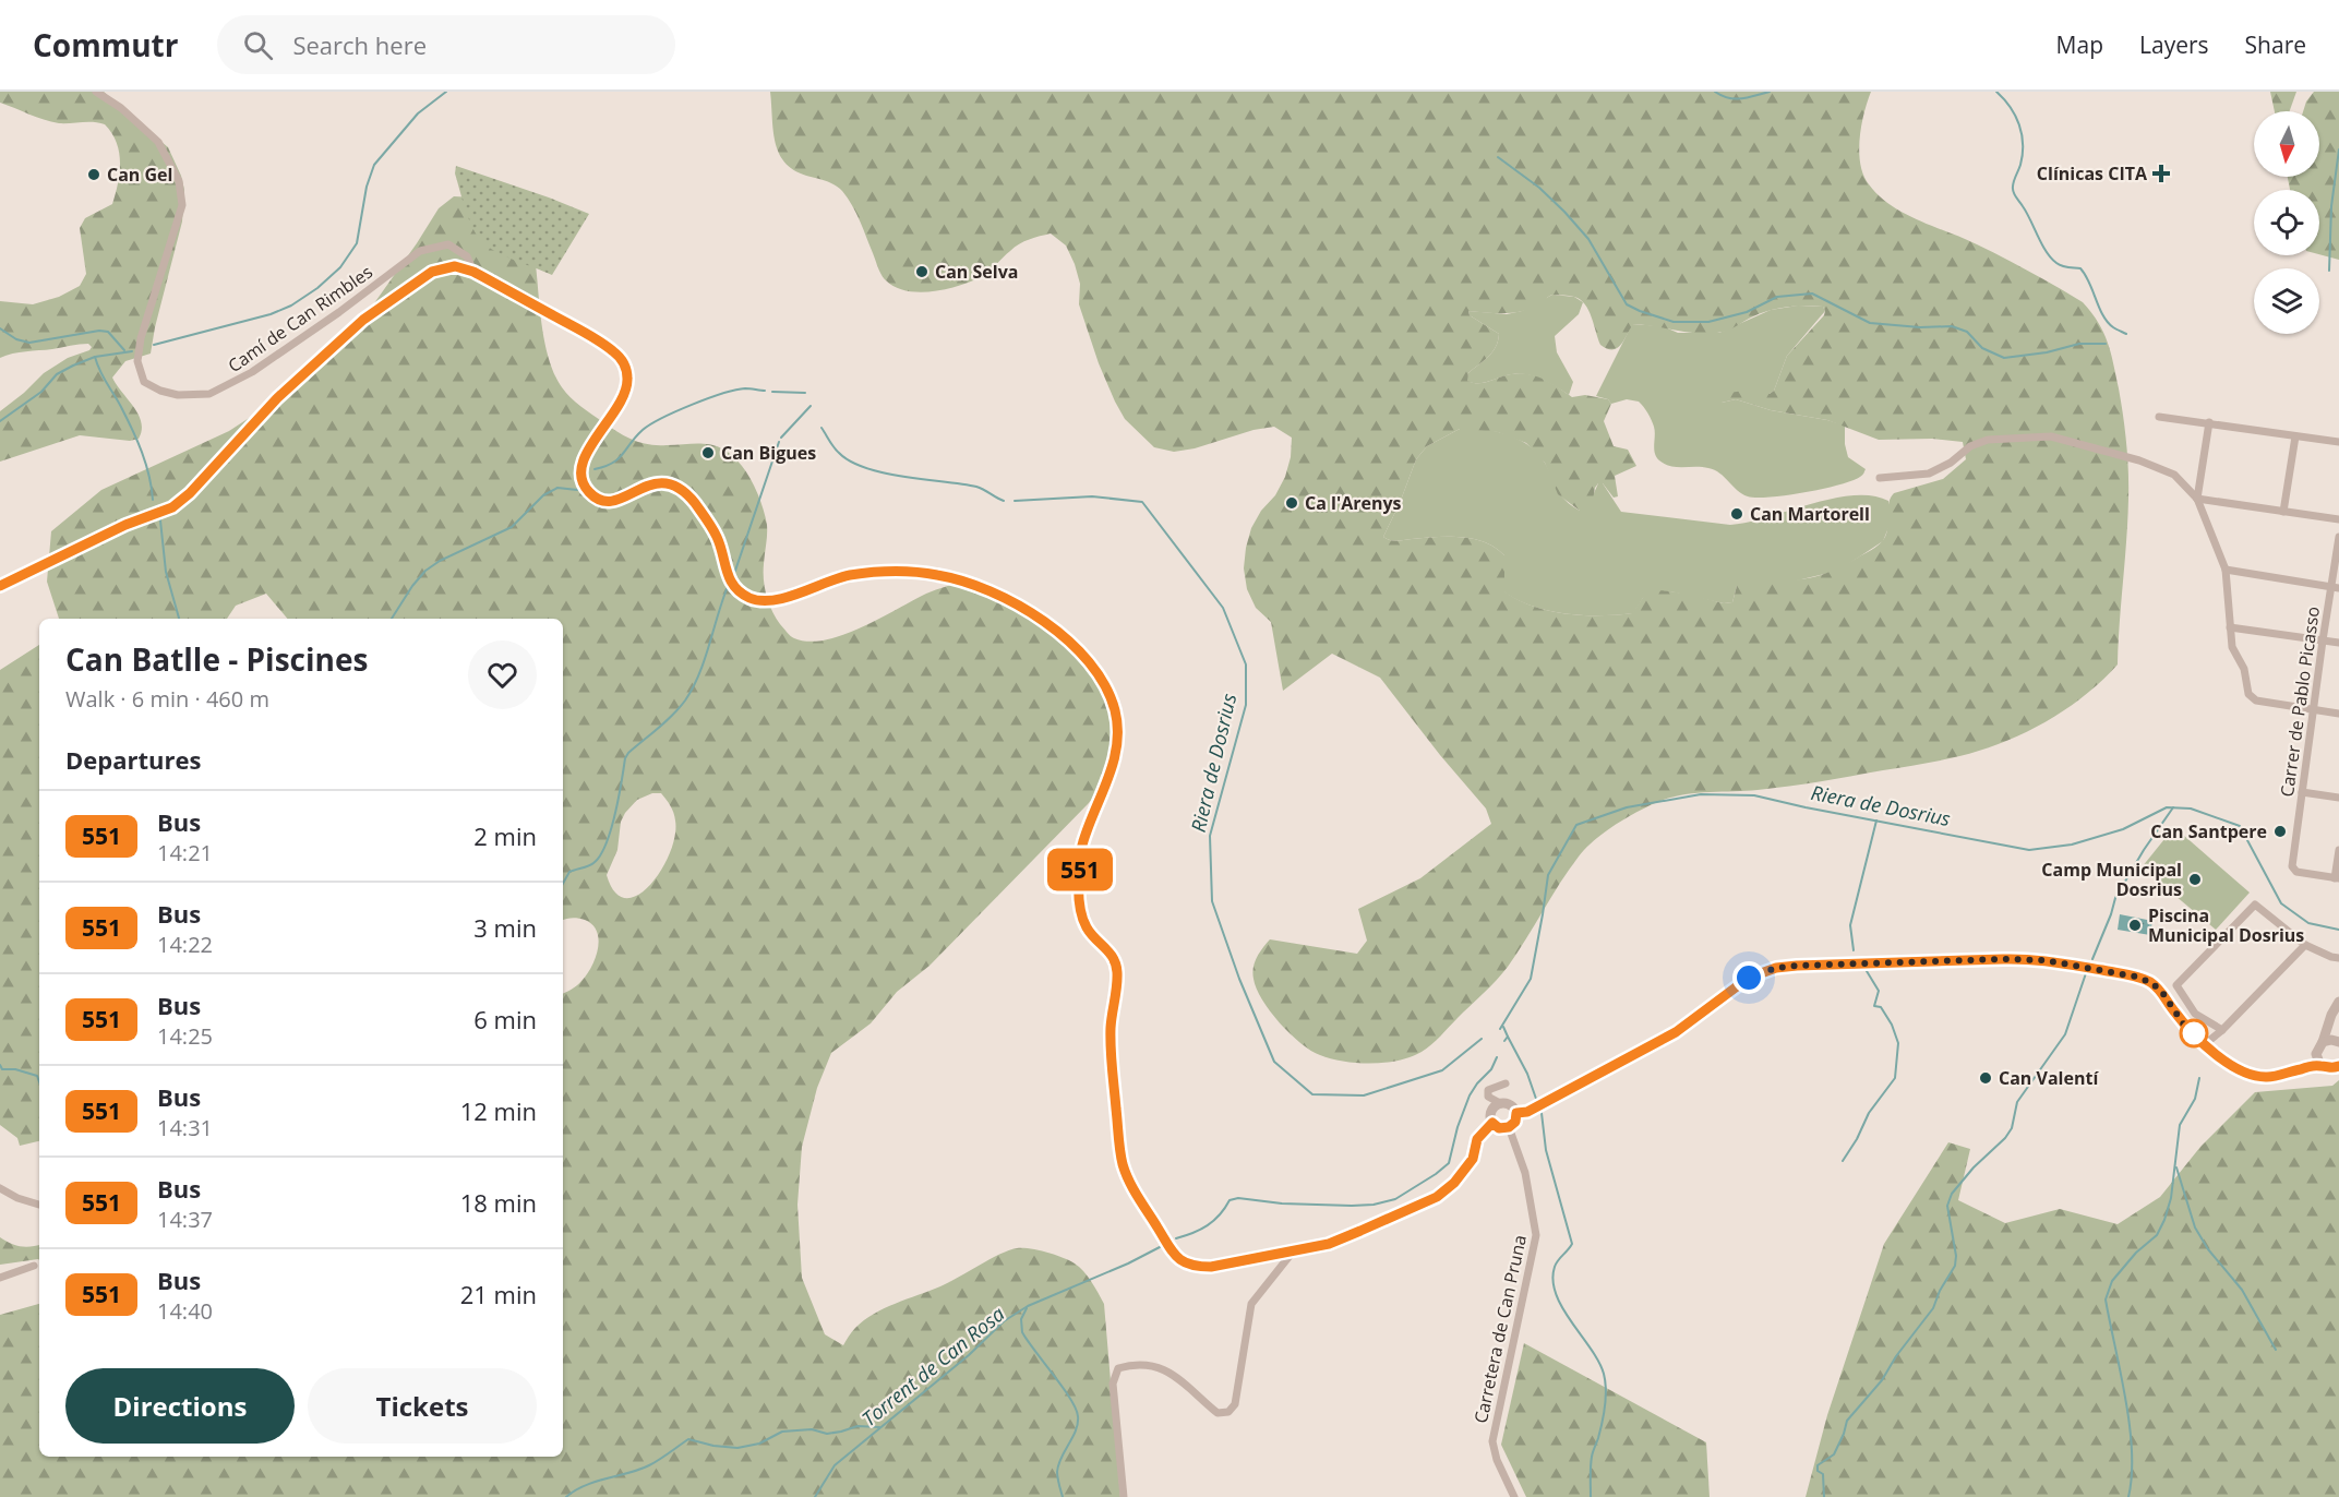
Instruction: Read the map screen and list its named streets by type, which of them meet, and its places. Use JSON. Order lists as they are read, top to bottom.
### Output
{
  "streets": {
    "street": ["Camí de Can Rimbles", "Carrer de Pablo Picasso", "Carretera de Can Pruna"]
  },
  "water": ["Riera de Dosrius", "Torrent de Can Rosa"],
  "places": {
    "health": ["Clínicas CITA"],
    "other": [
      "Can Gel",
      "Can Selva",
      "Can Bigues",
      "Ca l'Arenys",
      "Can Martorell",
      "Can Santpere",
      "Camp Municipal Dosrius",
      "Piscina Municipal Dosrius",
      "Can Valentí"
    ]
  },
  "lines": ["bus line 551"],
  "north": "bottom",
  "page": {
    "header": "Commutr",
    "search": "Search here",
    "nav": ["Map", "Layers", "Share"],
    "on_map": "551",
    "heading": [
      ["Can Batlle - Piscines", "Walk · 6 min · 460 m"],
      "Departures"
    ],
    "list": [
      {
        "mark": "551",
        "name": "Bus",
        "note": "14:21",
        "value": "2 min"
      },
      {
        "mark": "551",
        "name": "Bus",
        "note": "14:22",
        "value": "3 min"
      },
      {
        "mark": "551",
        "name": "Bus",
        "note": "14:25",
        "value": "6 min"
      },
      {
        "mark": "551",
        "name": "Bus",
        "note": "14:31",
        "value": "12 min"
      },
      {
        "mark": "551",
        "name": "Bus",
        "note": "14:37",
        "value": "18 min"
      },
      {
        "mark": "551",
        "name": "Bus",
        "note": "14:40",
        "value": "21 min"
      }
    ],
    "buttons": ["Directions", "Tickets"]
  }
}
